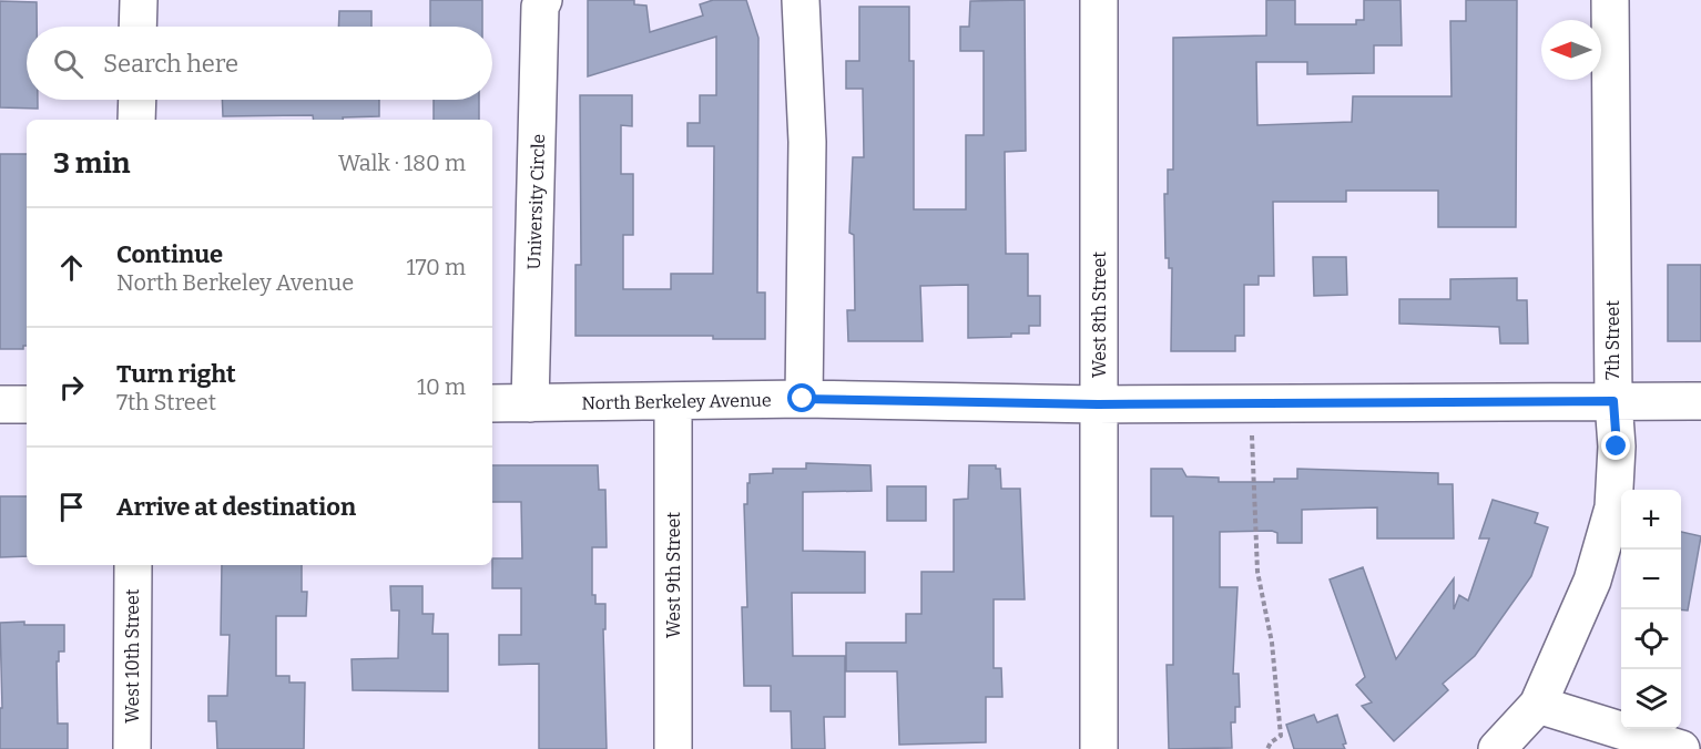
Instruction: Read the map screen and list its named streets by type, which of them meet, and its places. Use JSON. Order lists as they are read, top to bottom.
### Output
{
  "streets": {
    "street": [
      "University Circle",
      "West 8th Street",
      "7th Street",
      "North Berkeley Avenue",
      "West 9th Street",
      "West 10th Street"
    ]
  },
  "crossings": [
    ["University Circle", "North Berkeley Avenue"],
    ["West 8th Street", "North Berkeley Avenue"],
    ["7th Street", "North Berkeley Avenue"],
    ["North Berkeley Avenue", "West 9th Street"]
  ],
  "north": "left",
  "page": {
    "search": "Search here",
    "heading": ["3 min", "Walk · 180 m"],
    "list": [
      ["Continue", "North Berkeley Avenue", "170 m"],
      ["Turn right", "7th Street", "10 m"],
      "Arrive at destination"
    ],
    "map_buttons": ["+", "−"]
  }
}
